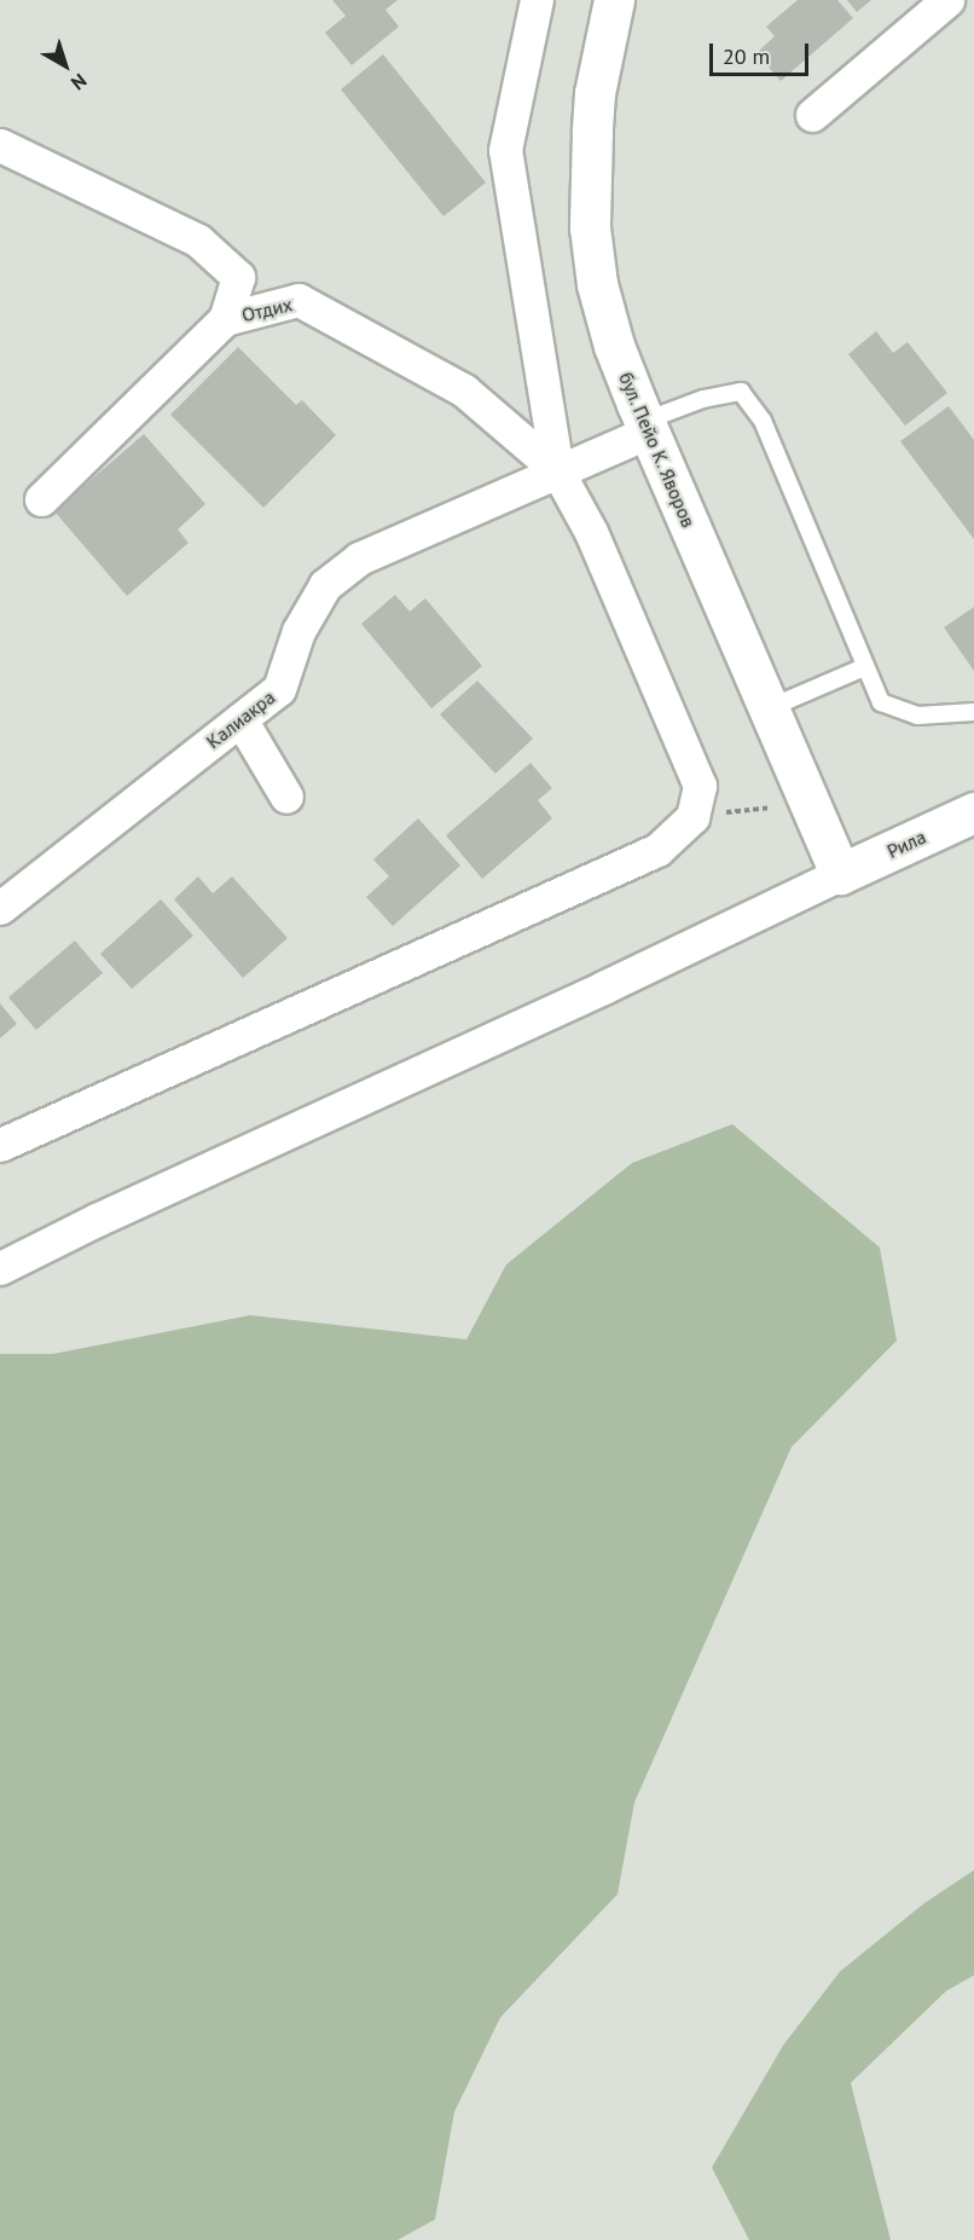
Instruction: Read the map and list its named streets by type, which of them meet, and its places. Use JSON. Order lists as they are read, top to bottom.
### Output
{
  "streets": {
    "street": [
      "Отдих",
      "бул. Пейо К. Яворов",
      "Калиакра",
      "Рила"
    ]
  },
  "crossings": [
    ["Отдих", "Калиакра"],
    ["бул. Пейо К. Яворов", "Калиакра"],
    ["бул. Пейо К. Яворов", "Рила"]
  ],
  "scale_bar": "20 m",
  "north": "bottom right"
}
